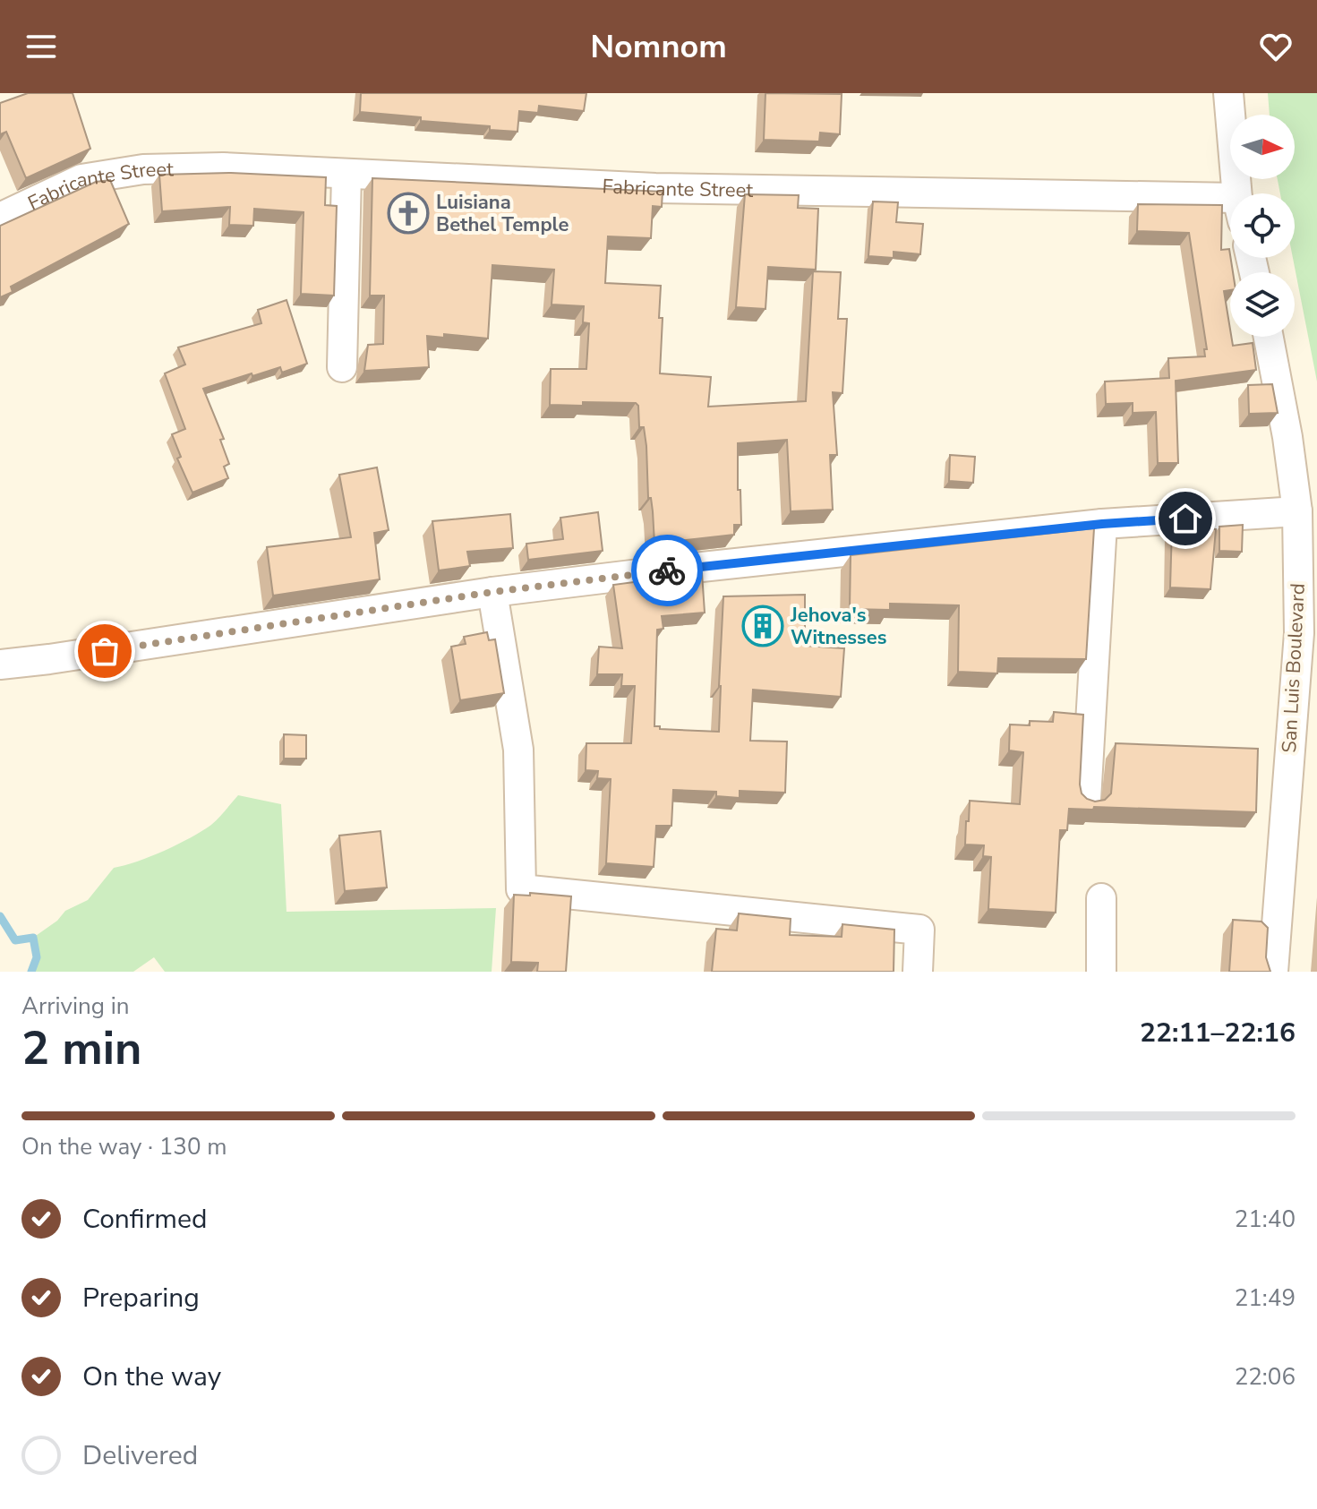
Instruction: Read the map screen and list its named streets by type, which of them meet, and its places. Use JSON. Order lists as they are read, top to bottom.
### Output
{
  "streets": {
    "street": ["Fabricante Street", "San Luis Boulevard"]
  },
  "places": {
    "church": ["Luisiana Bethel Temple"],
    "building": ["Jehova's Witnesses"]
  },
  "north": "right",
  "page": {
    "header": "Nomnom",
    "heading": ["2 min", "Arriving in", "22:11–22:16"],
    "bar": "On the way · 130 m",
    "list": [
      ["Confirmed", "21:40"],
      ["Preparing", "21:49"],
      ["On the way", "22:06"],
      "Delivered"
    ]
  }
}
